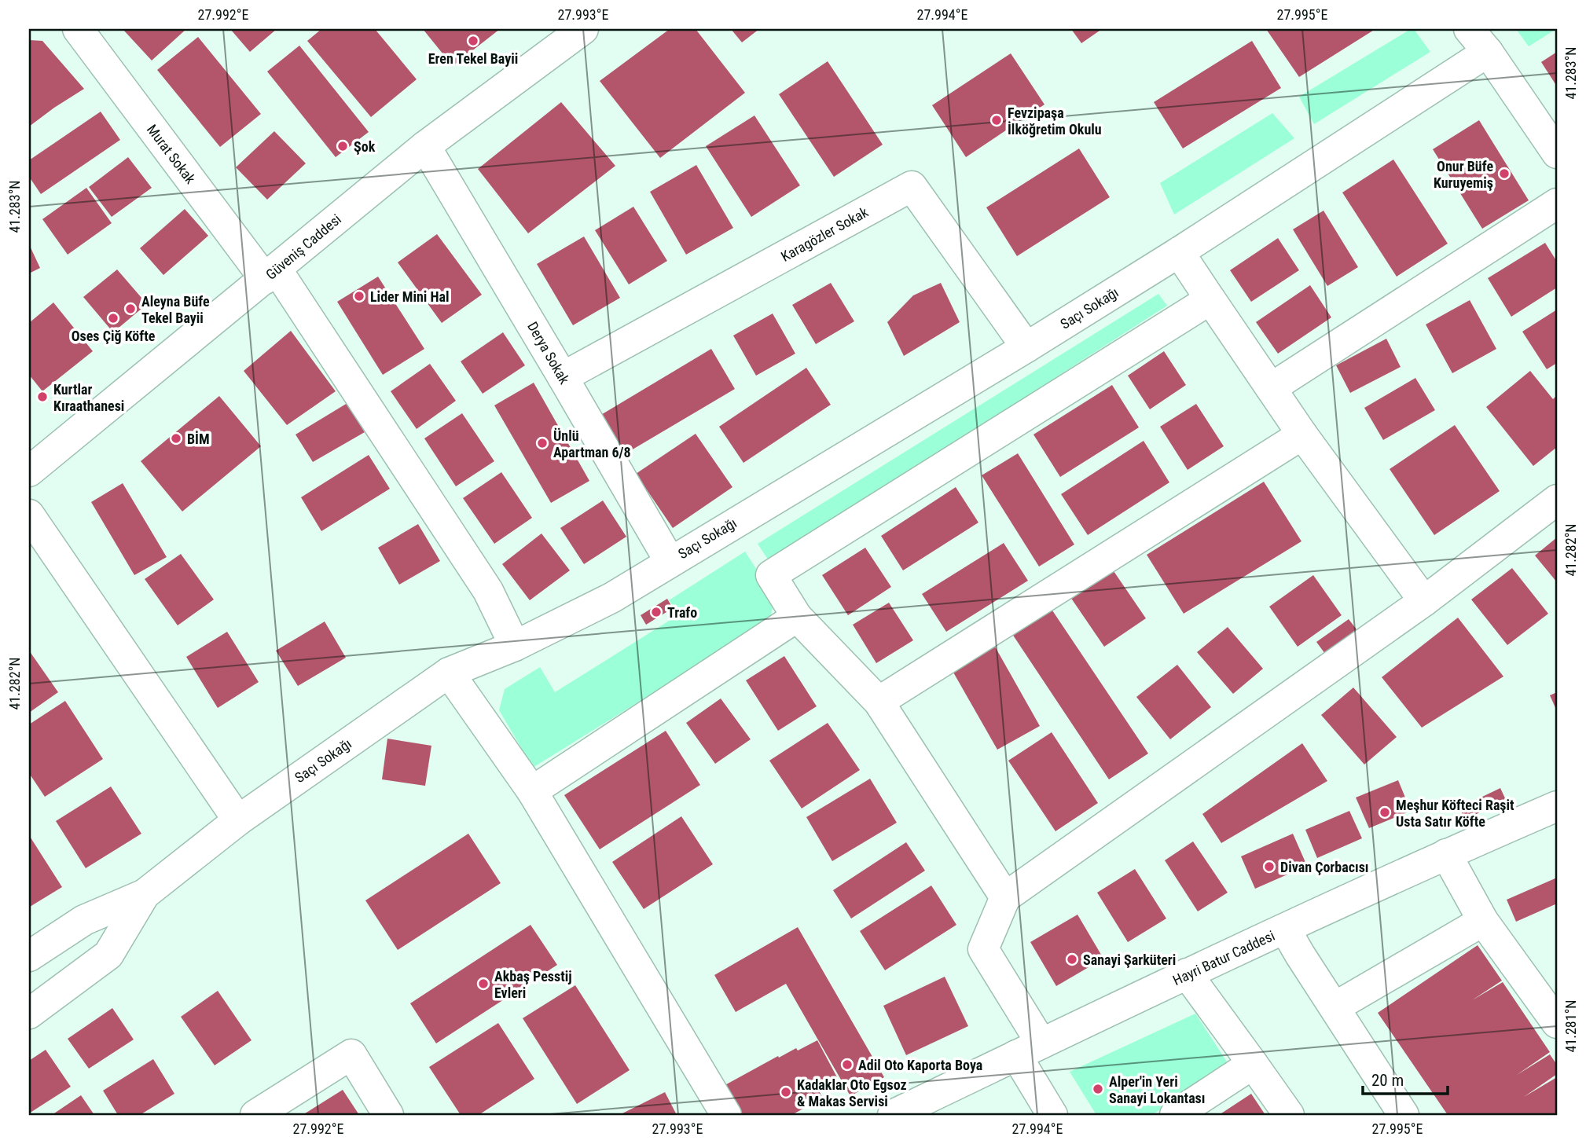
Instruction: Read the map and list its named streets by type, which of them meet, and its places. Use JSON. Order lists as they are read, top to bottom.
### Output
{
  "streets": {
    "street": [
      "Murat Sokak",
      "Karagözler Sokak",
      "Güveniş Caddesi",
      "Saçı Sokağı",
      "Derya Sokak",
      "Hayri Batur Caddesi"
    ]
  },
  "crossings": [
    ["Murat Sokak", "Güveniş Caddesi"],
    ["Murat Sokak", "Saçı Sokağı"],
    ["Karagözler Sokak", "Saçı Sokağı"],
    ["Karagözler Sokak", "Derya Sokak"],
    ["Güveniş Caddesi", "Derya Sokak"],
    ["Saçı Sokağı", "Derya Sokak"]
  ],
  "places": [
    "Eren Tekel Bayii",
    "Fevzipaşa İlköğretim Okulu",
    "Şok",
    "Onur Büfe Kuruyemiş",
    "Lider Mini Hal",
    "Aleyna Büfe Tekel Bayii",
    "Oses Çiğ Köfte",
    "Kurtlar Kıraathanesi",
    "BİM",
    "Ünlü Apartman 6/8",
    "Trafo",
    "Meşhur Köfteci Raşit Usta Satır Köfte",
    "Divan Çorbacısı",
    "Sanayi Şarküteri",
    "Akbaş Pesstij Evleri",
    "Adil Oto Kaporta Boya",
    "Alper'in Yeri Sanayi Lokantası",
    "Kadaklar Oto Egsoz & Makas Servisi"
  ],
  "scale_bar": "20 m",
  "coordinates": [
    "27.992°E",
    "27.993°E",
    "27.994°E",
    "27.995°E",
    "41.283°N",
    "41.282°N",
    "41.281°N"
  ]
}
